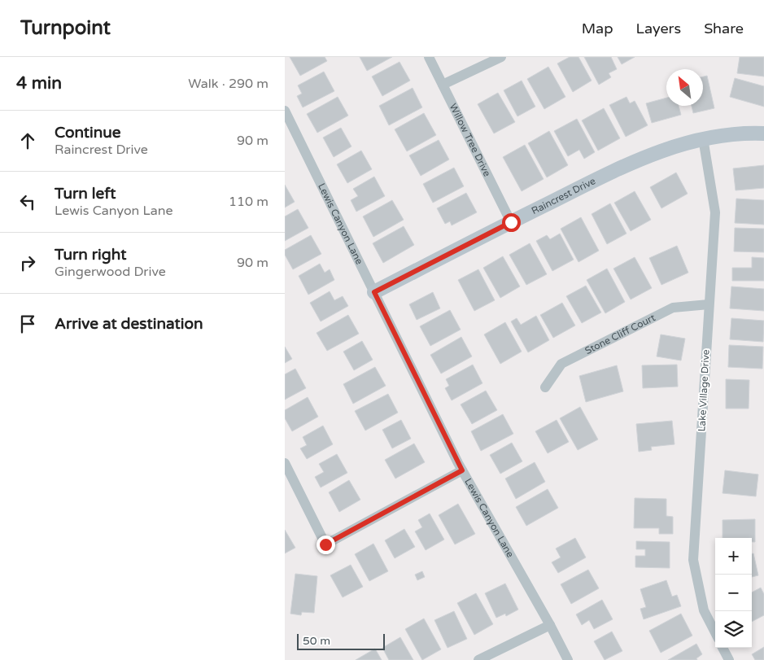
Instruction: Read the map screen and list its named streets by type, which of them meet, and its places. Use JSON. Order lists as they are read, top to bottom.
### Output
{
  "streets": {
    "street": [
      "Willow Tree Drive",
      "Raincrest Drive",
      "Lewis Canyon Lane",
      "Stone Cliff Court",
      "Lake Village Drive"
    ]
  },
  "crossings": [
    ["Willow Tree Drive", "Raincrest Drive"],
    ["Raincrest Drive", "Lewis Canyon Lane"],
    ["Raincrest Drive", "Lake Village Drive"],
    ["Stone Cliff Court", "Lake Village Drive"]
  ],
  "scale_bar": "50 m",
  "north": "top left",
  "page": {
    "header": "Turnpoint",
    "nav": ["Map", "Layers", "Share"],
    "heading": ["4 min", "Walk · 290 m"],
    "list": [
      ["Continue", "Raincrest Drive", "90 m"],
      ["Turn left", "Lewis Canyon Lane", "110 m"],
      ["Turn right", "Gingerwood Drive", "90 m"],
      "Arrive at destination"
    ],
    "map_buttons": ["+", "−"],
    "scale": "50 m"
  }
}
